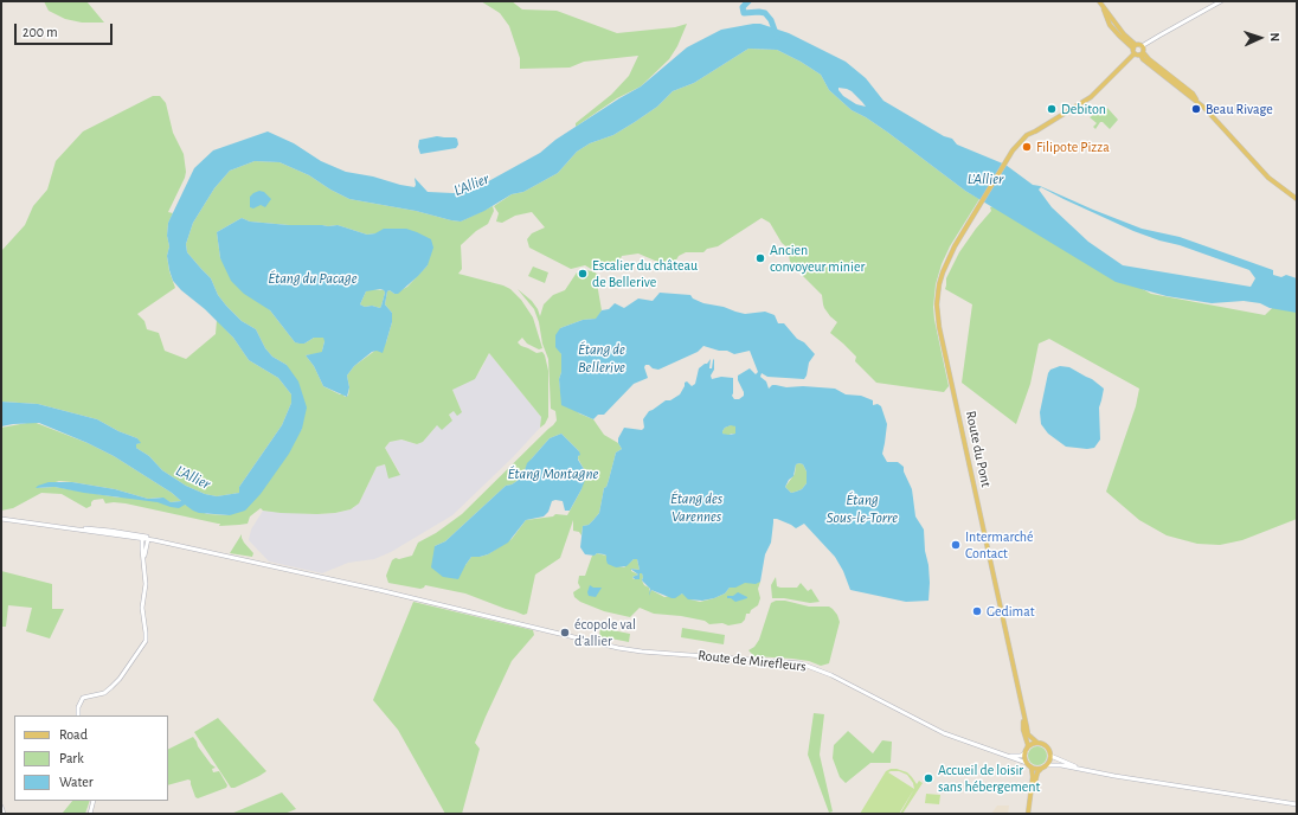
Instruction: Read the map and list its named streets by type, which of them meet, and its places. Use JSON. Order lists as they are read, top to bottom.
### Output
{
  "streets": {
    "main road": ["Route du Pont"],
    "street": ["Route de Mirefleurs"]
  },
  "crossings": [
    ["Route du Pont", "Route de Mirefleurs"]
  ],
  "water": [
    "L'Allier",
    "Étang du Pacage",
    "Étang de Bellerive",
    "Étang Montagne",
    "Étang des Varennes",
    "Étang Sous-le-Torre"
  ],
  "places": [
    "Debiton",
    "Beau Rivage",
    "Filipote Pizza",
    "Ancien convoyeur minier",
    "Escalier du château de Bellerive",
    "Intermarché Contact",
    "Gedimat",
    "écopole val d'allier",
    "Accueil de loisir sans hébergement"
  ],
  "legend": ["Road", "Park", "Water"],
  "scale_bar": "200 m",
  "north": "right"
}
